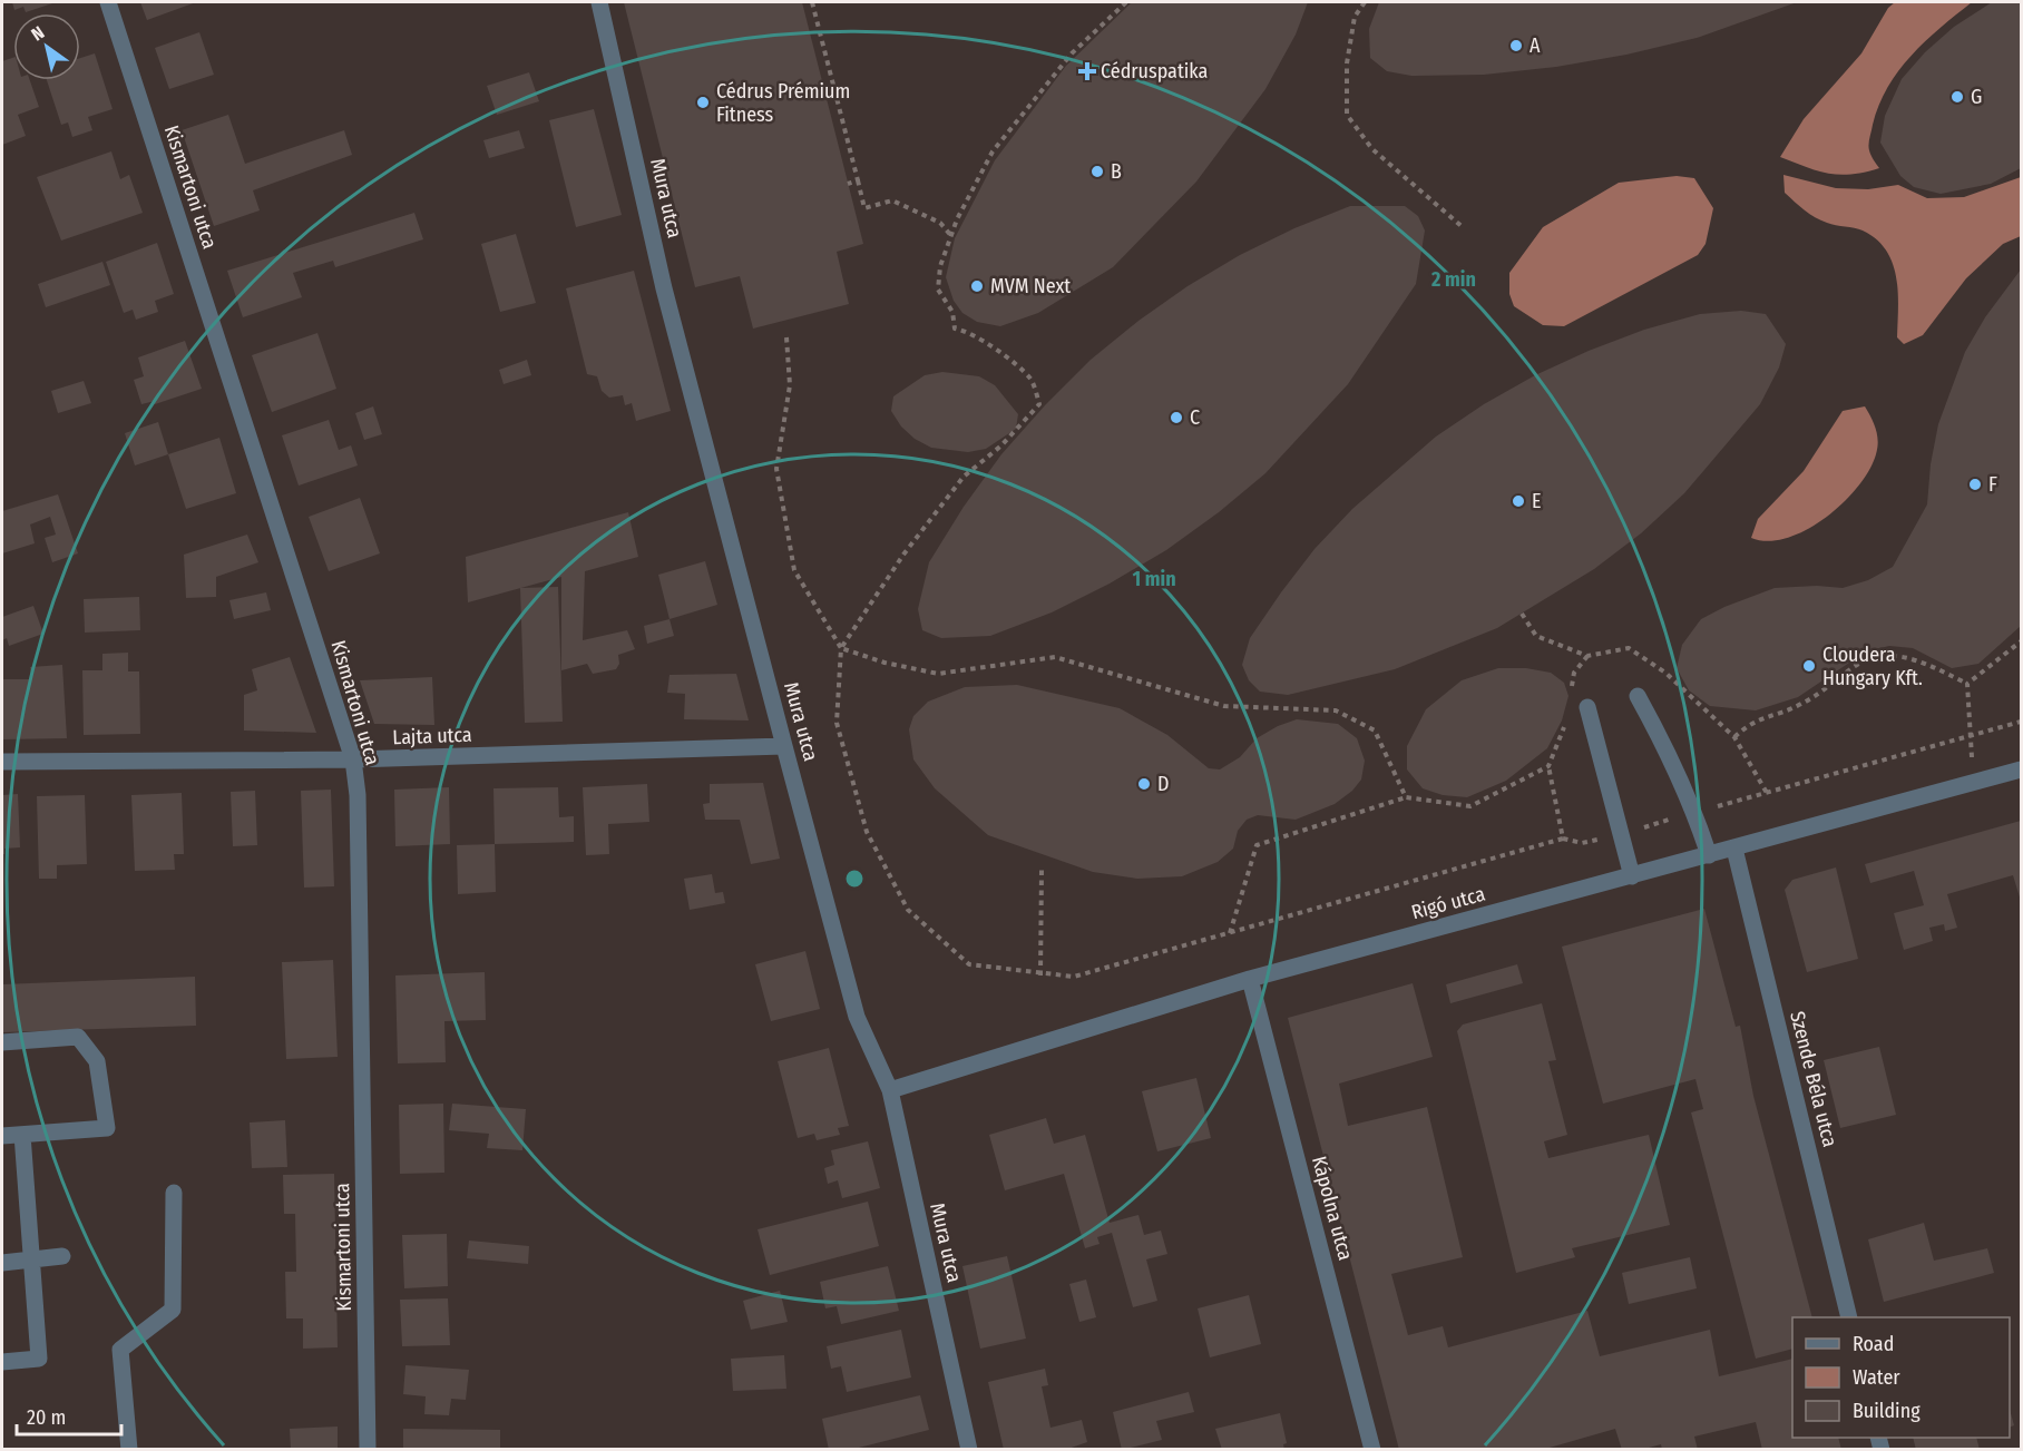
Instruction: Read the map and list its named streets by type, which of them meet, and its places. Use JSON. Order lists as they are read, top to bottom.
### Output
{
  "streets": {
    "street": [
      "Kismartoni utca",
      "Mura utca",
      "Lajta utca",
      "Rigó utca",
      "Szende Béla utca",
      "Kápolna utca"
    ]
  },
  "crossings": [
    ["Kismartoni utca", "Lajta utca"],
    ["Mura utca", "Lajta utca"],
    ["Mura utca", "Rigó utca"],
    ["Rigó utca", "Szende Béla utca"],
    ["Rigó utca", "Kápolna utca"]
  ],
  "places": {
    "other": [
      "A",
      "G",
      "Cédrus Prémium Fitness",
      "B",
      "MVM Next",
      "C",
      "F",
      "E",
      "Cloudera Hungary Kft.",
      "D"
    ],
    "health": ["Cédruspatika"]
  },
  "legend": ["Road", "Water", "Building"],
  "scale_bar": "20 m",
  "north": "top left",
  "rings": ["2 min", "1 min"]
}
